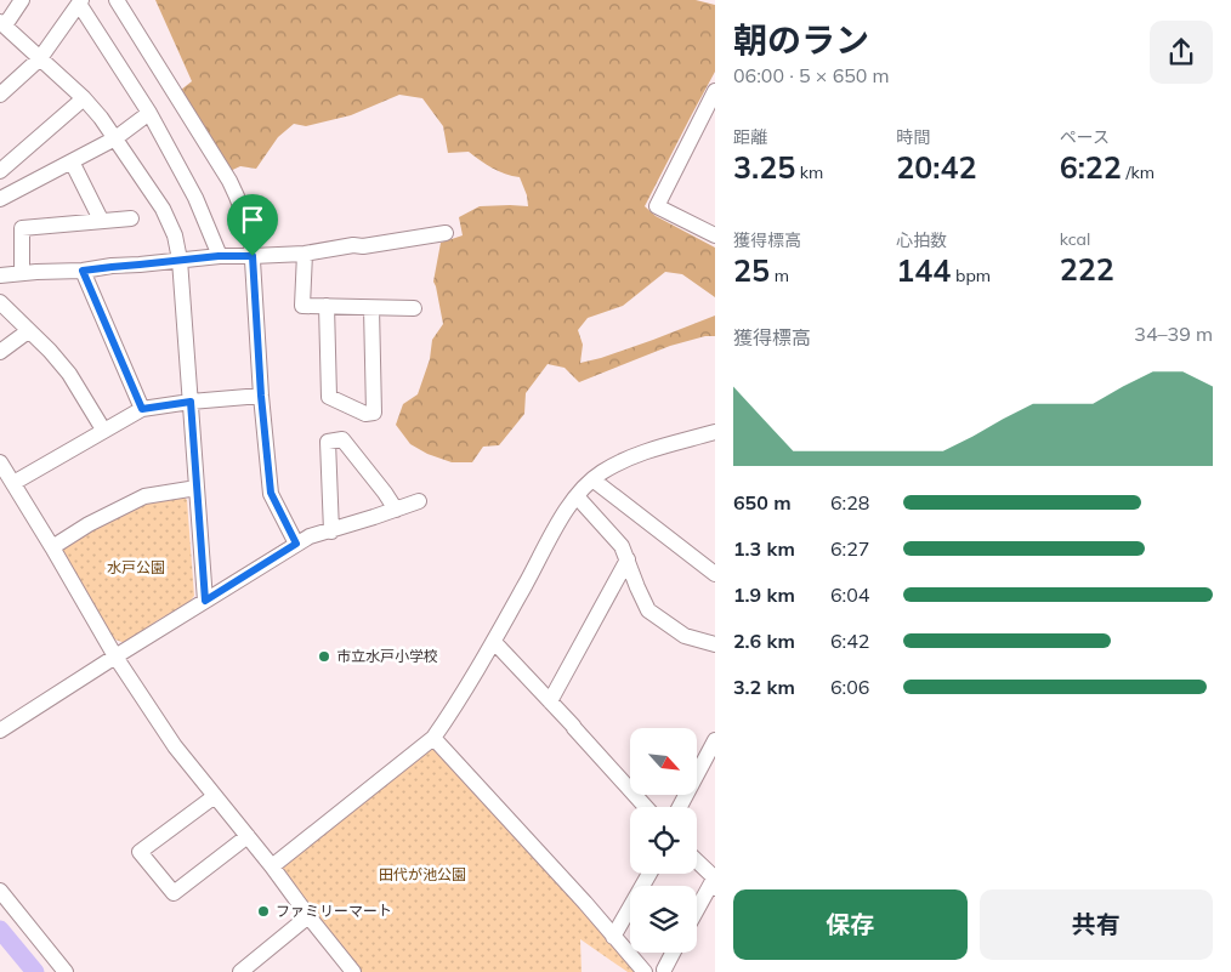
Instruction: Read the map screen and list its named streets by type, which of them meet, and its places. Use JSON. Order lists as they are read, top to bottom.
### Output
{
  "parks": ["水戸公園", "田代が池公園"],
  "places": ["市立水戸小学校", "ファミリーマート"],
  "north": "bottom right",
  "page": {
    "heading": ["朝のラン", "06:00 · 5 × 650 m"],
    "stats": [
      ["距離", "3.25 km"],
      ["時間", "20:42"],
      ["ペース", "6:22 /km"],
      ["獲得標高", "25 m"],
      ["心拍数", "144 bpm"],
      ["kcal", "222"]
    ],
    "chart": ["獲得標高", "34–39 m"],
    "list": [
      {
        "name": "650 m",
        "note": "6:28"
      },
      {
        "name": "1.3 km",
        "note": "6:27"
      },
      {
        "name": "1.9 km",
        "note": "6:04"
      },
      {
        "name": "2.6 km",
        "note": "6:42"
      },
      {
        "name": "3.2 km",
        "note": "6:06"
      }
    ],
    "buttons": ["保存", "共有"]
  }
}
